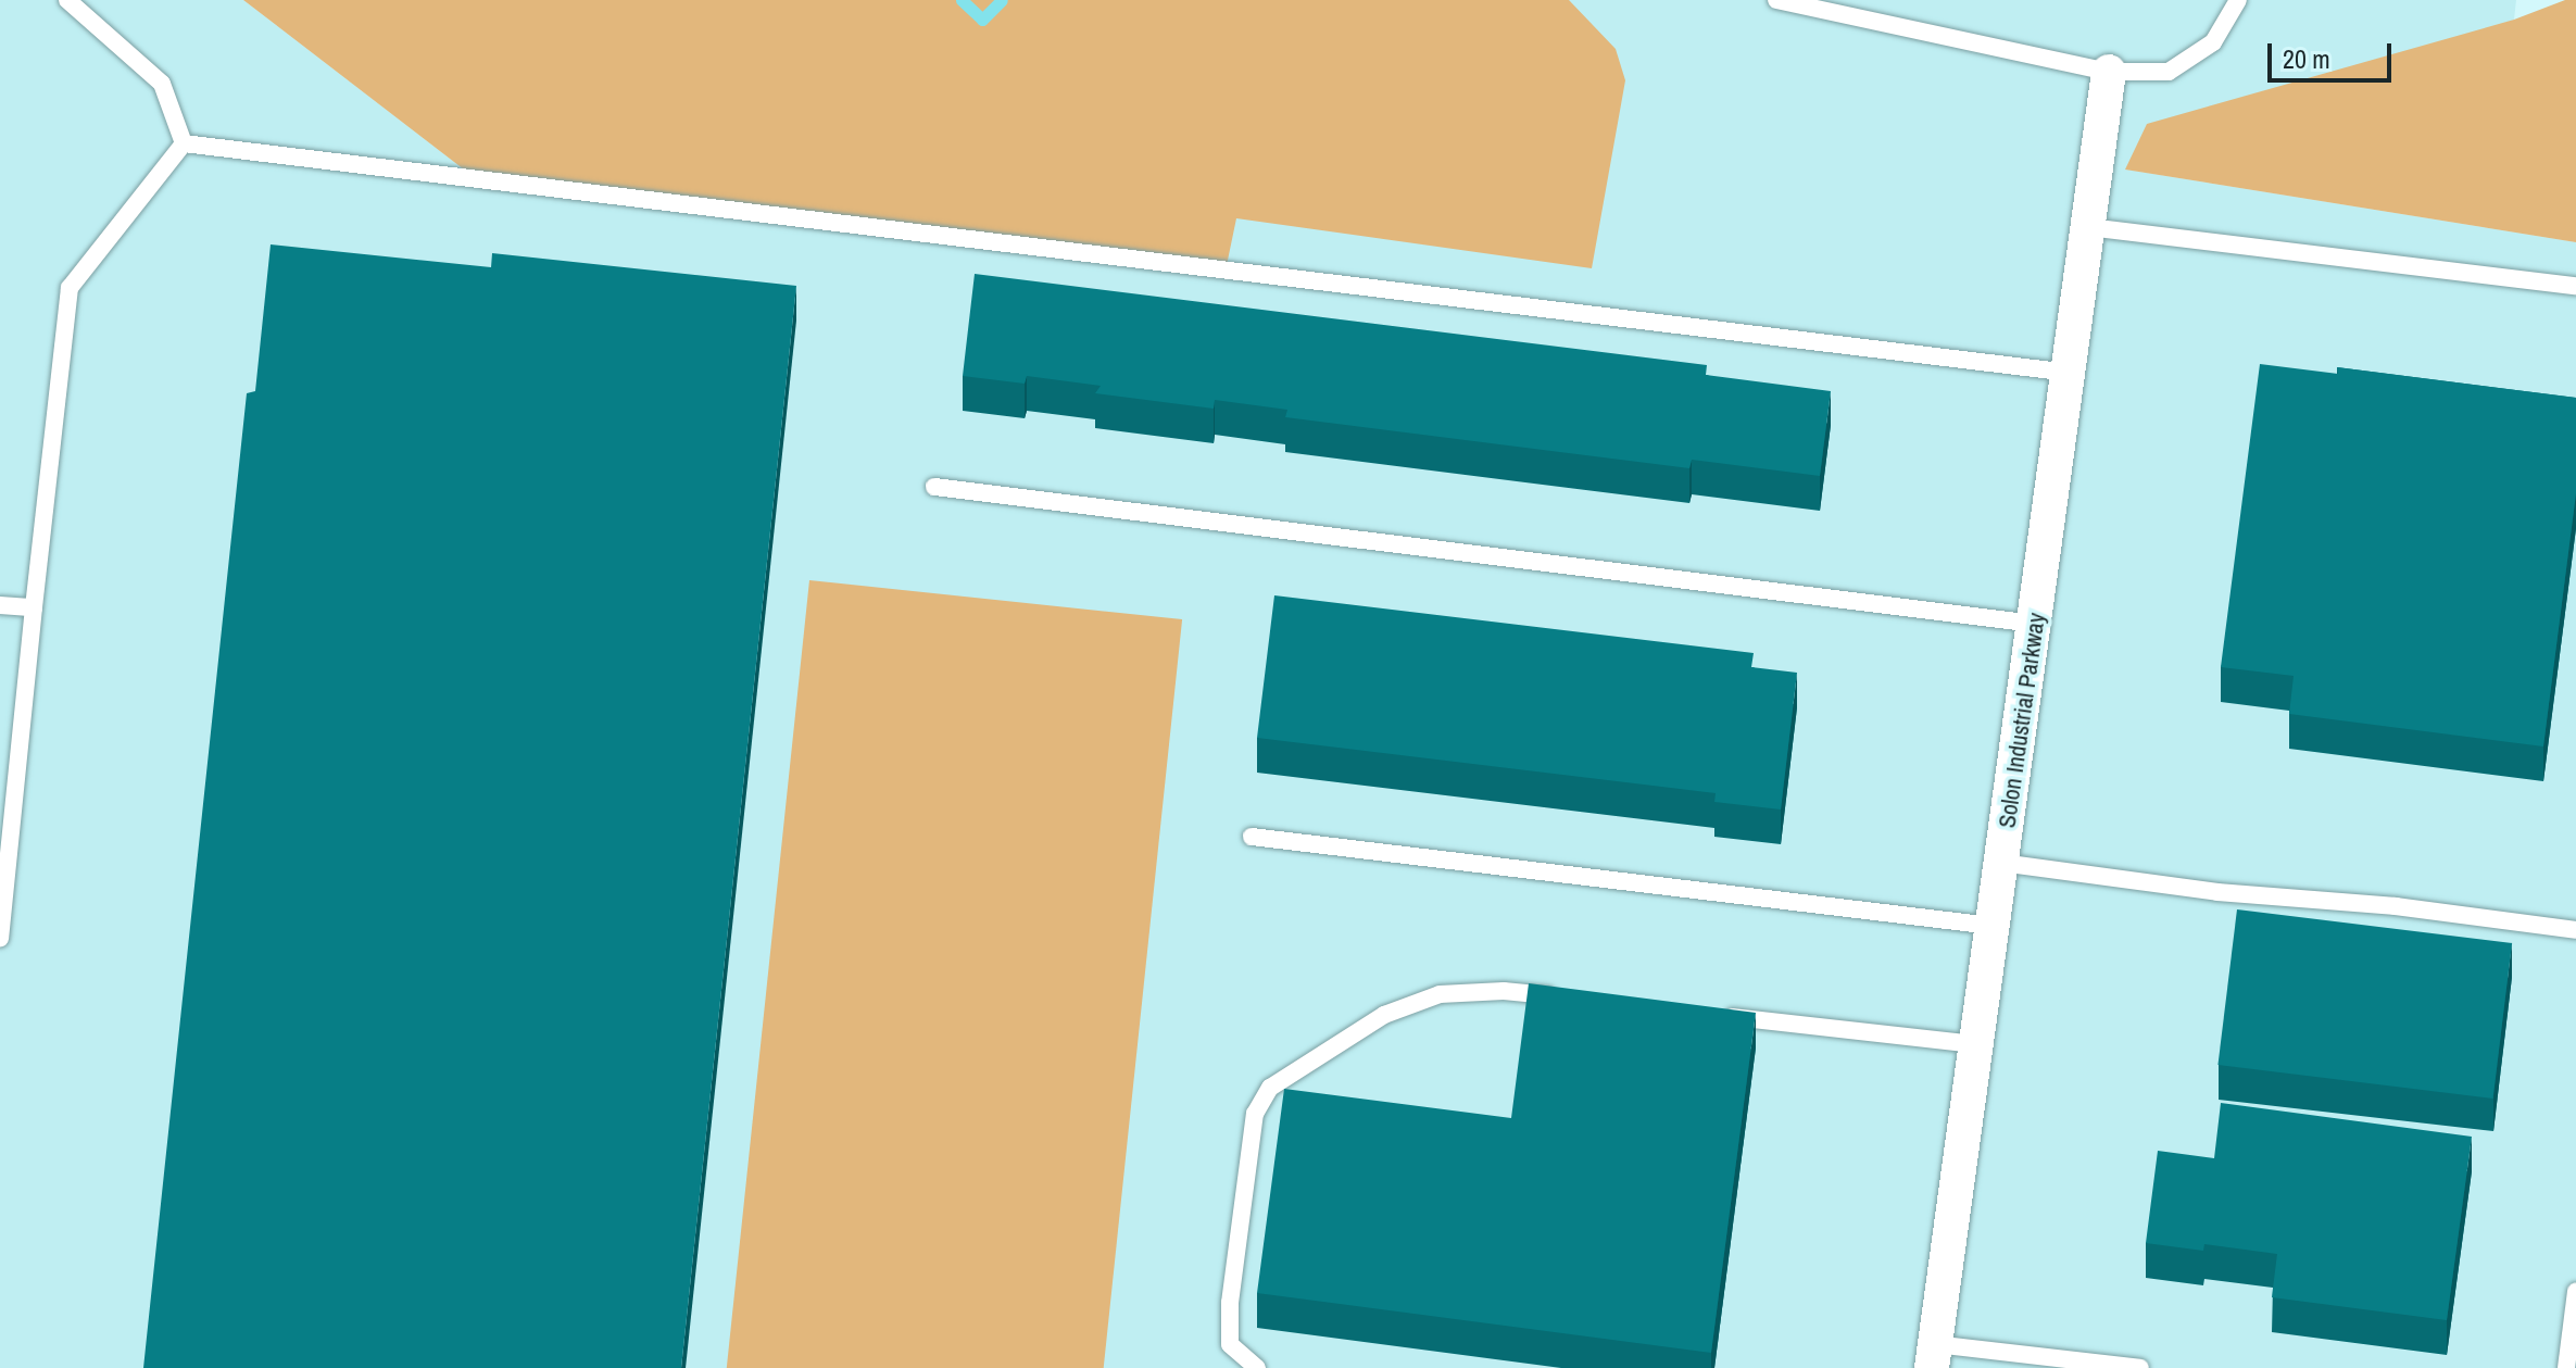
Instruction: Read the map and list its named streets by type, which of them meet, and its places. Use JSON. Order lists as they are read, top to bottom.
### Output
{
  "streets": {
    "street": ["Solon Industrial Parkway"]
  },
  "scale_bar": "20 m"
}
